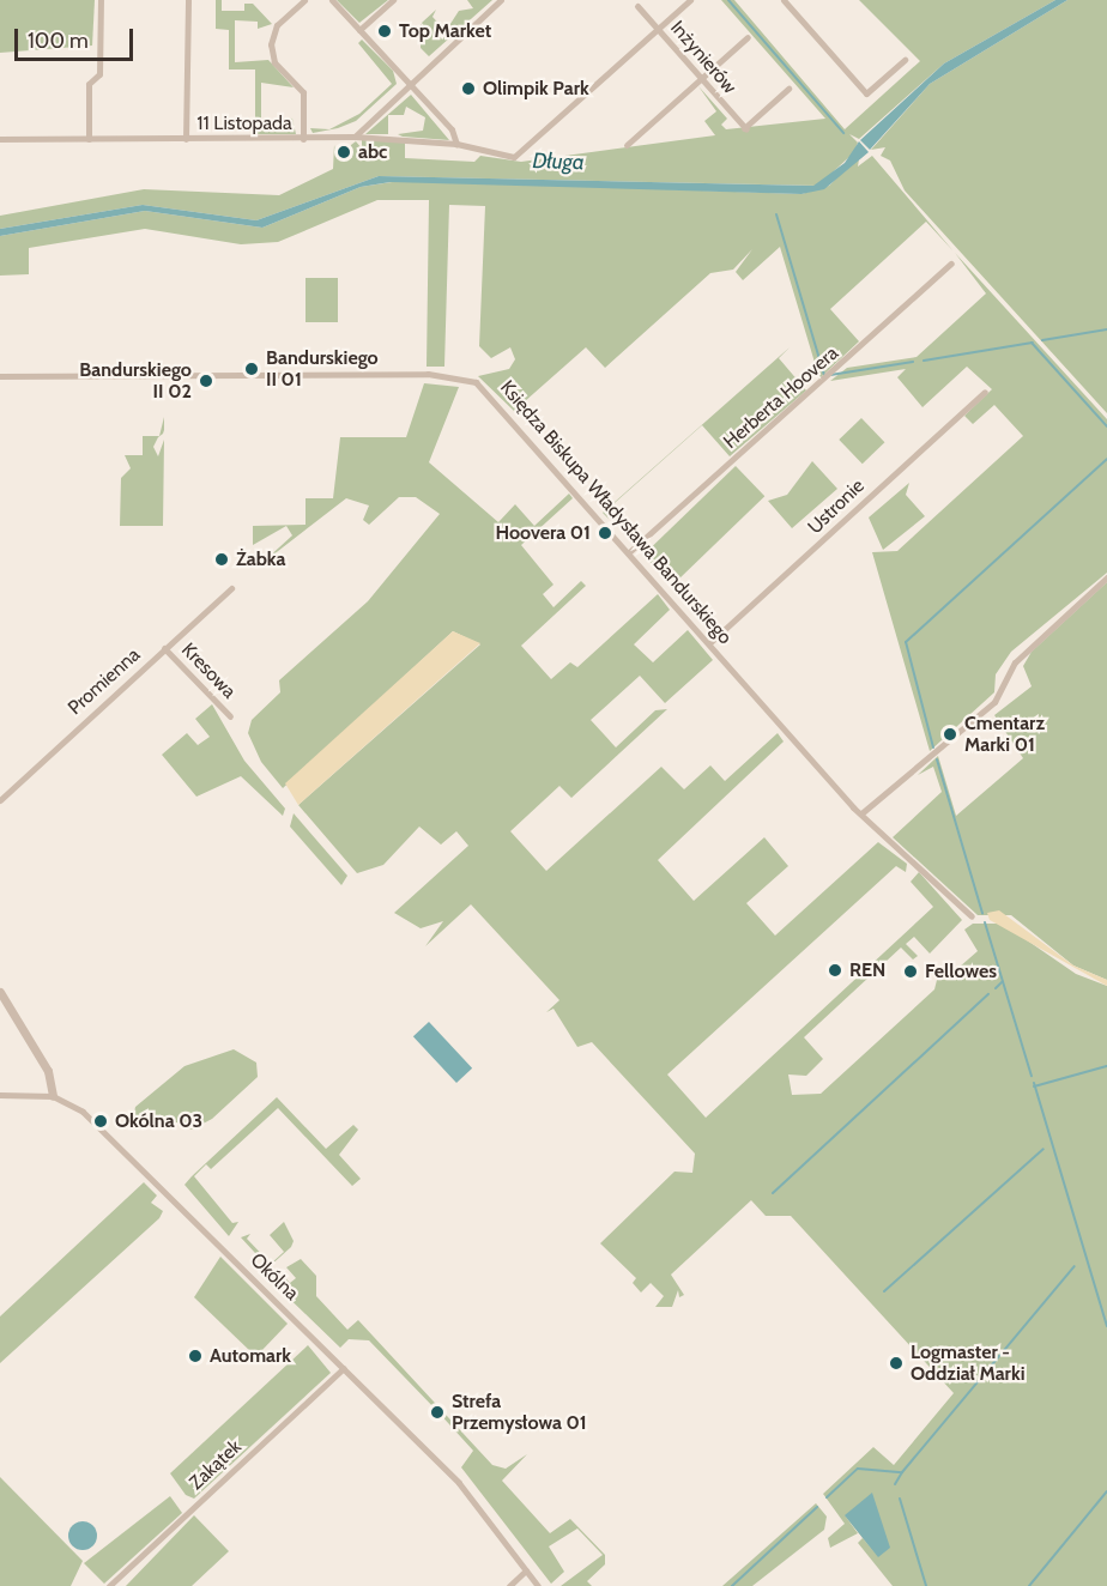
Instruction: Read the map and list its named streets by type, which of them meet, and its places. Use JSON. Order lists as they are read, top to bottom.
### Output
{
  "streets": {
    "street": [
      "Inżynierów",
      "11 Listopada",
      "Herberta Hoovera",
      "Ustronie",
      "Księdza Biskupa Władysława Bandurskiego",
      "Kresowa",
      "Promienna",
      "Okólna",
      "Zakątek"
    ]
  },
  "crossings": [
    ["Inżynierów", "11 Listopada"],
    ["Herberta Hoovera", "Księdza Biskupa Władysława Bandurskiego"],
    ["Ustronie", "Księdza Biskupa Władysława Bandurskiego"],
    ["Kresowa", "Promienna"],
    ["Okólna", "Zakątek"]
  ],
  "water": ["Długa"],
  "places": [
    "Top Market",
    "Olimpik Park",
    "abc",
    "Bandurskiego II 01",
    "Bandurskiego II 02",
    "Hoovera 01",
    "Żabka",
    "Cmentarz Marki 01",
    "REN",
    "Fellowes",
    "Okólna 03",
    "Automark",
    "Logmaster - Oddział Marki",
    "Strefa Przemysłowa 01"
  ],
  "scale_bar": "100 m"
}
